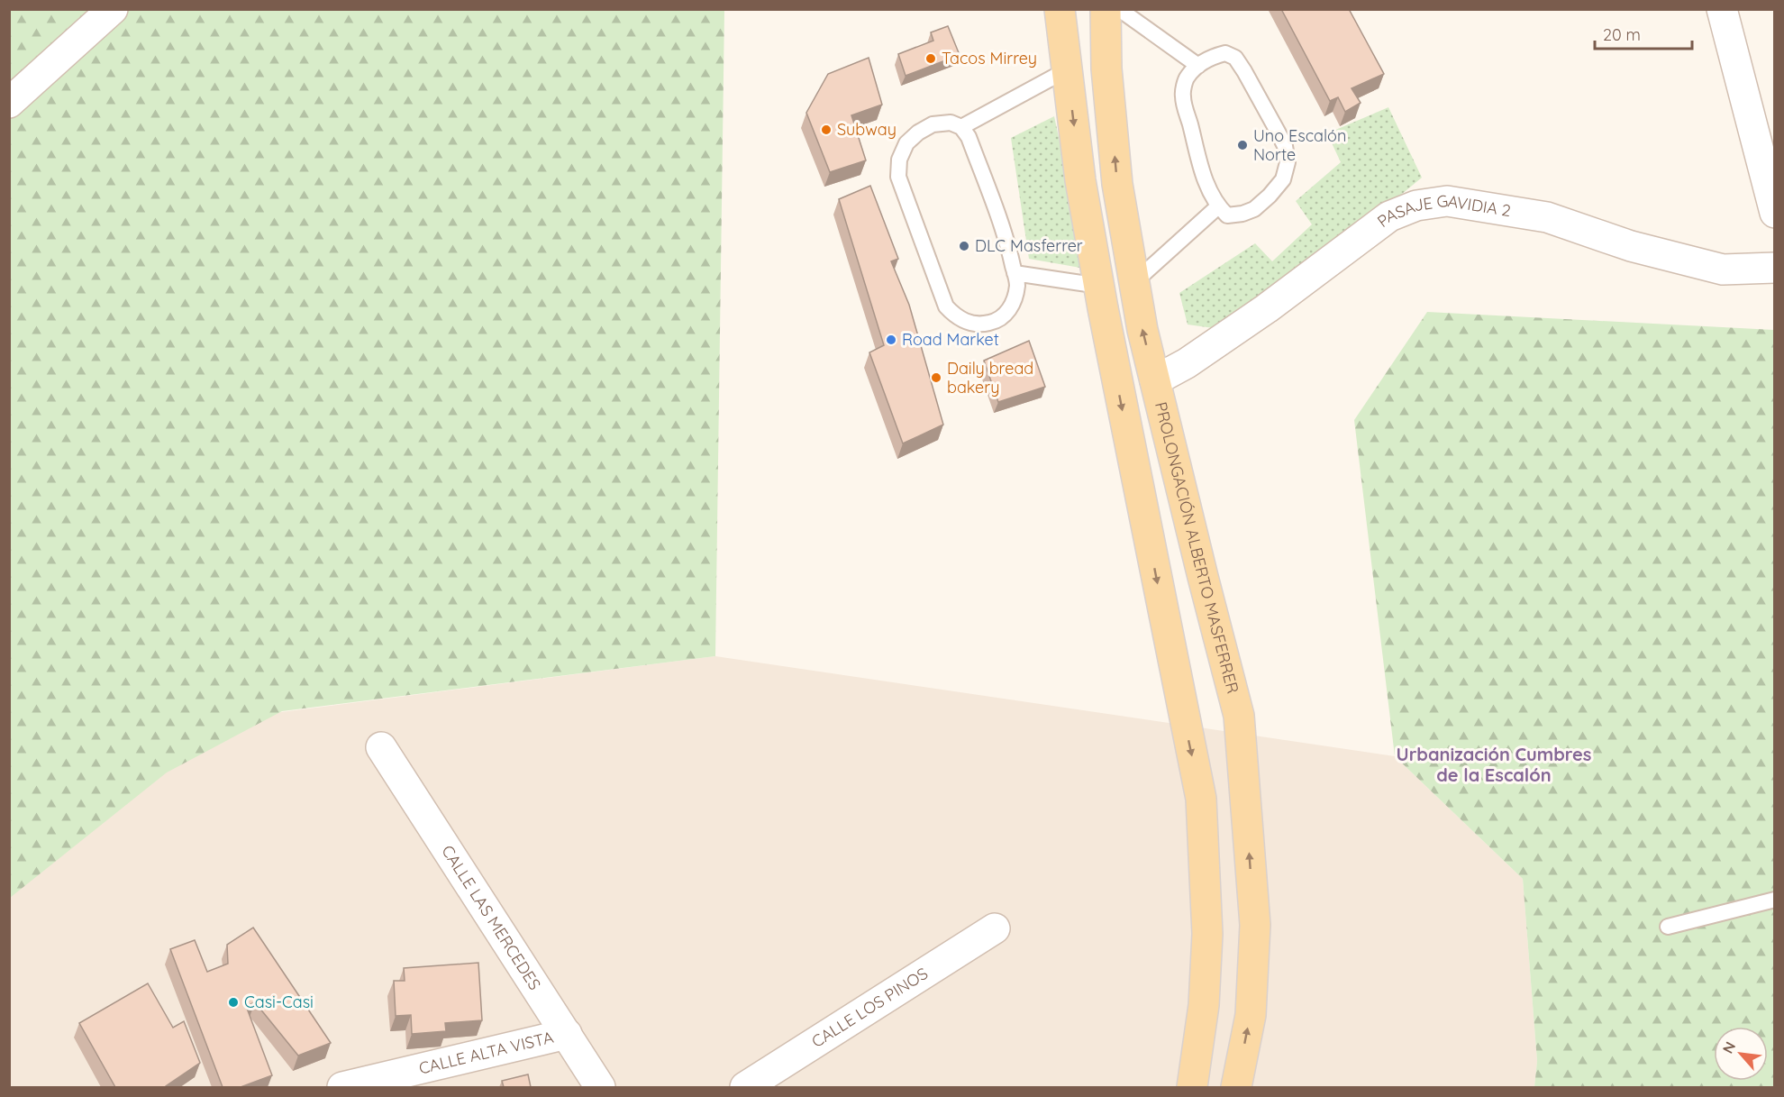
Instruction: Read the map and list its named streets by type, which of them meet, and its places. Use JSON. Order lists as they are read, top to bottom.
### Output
{
  "streets": {
    "main road": ["PROLONGACIÓN ALBERTO MASFERRER"],
    "street": [
      "PASAJE GAVIDIA 2",
      "CALLE LAS MERCEDES",
      "CALLE LOS PINOS",
      "CALLE ALTA VISTA"
    ]
  },
  "crossings": [
    ["PASAJE GAVIDIA 2", "PROLONGACIÓN ALBERTO MASFERRER"],
    ["CALLE LAS MERCEDES", "CALLE ALTA VISTA"]
  ],
  "districts": ["Urbanización Cumbres de la Escalón"],
  "places": [
    "Tacos Mirrey",
    "Subway",
    "Uno Escalón Norte",
    "DLC Masferrer",
    "Road Market",
    "Daily bread bakery",
    "Casi-Casi"
  ],
  "scale_bar": "20 m",
  "north": "top left"
}
